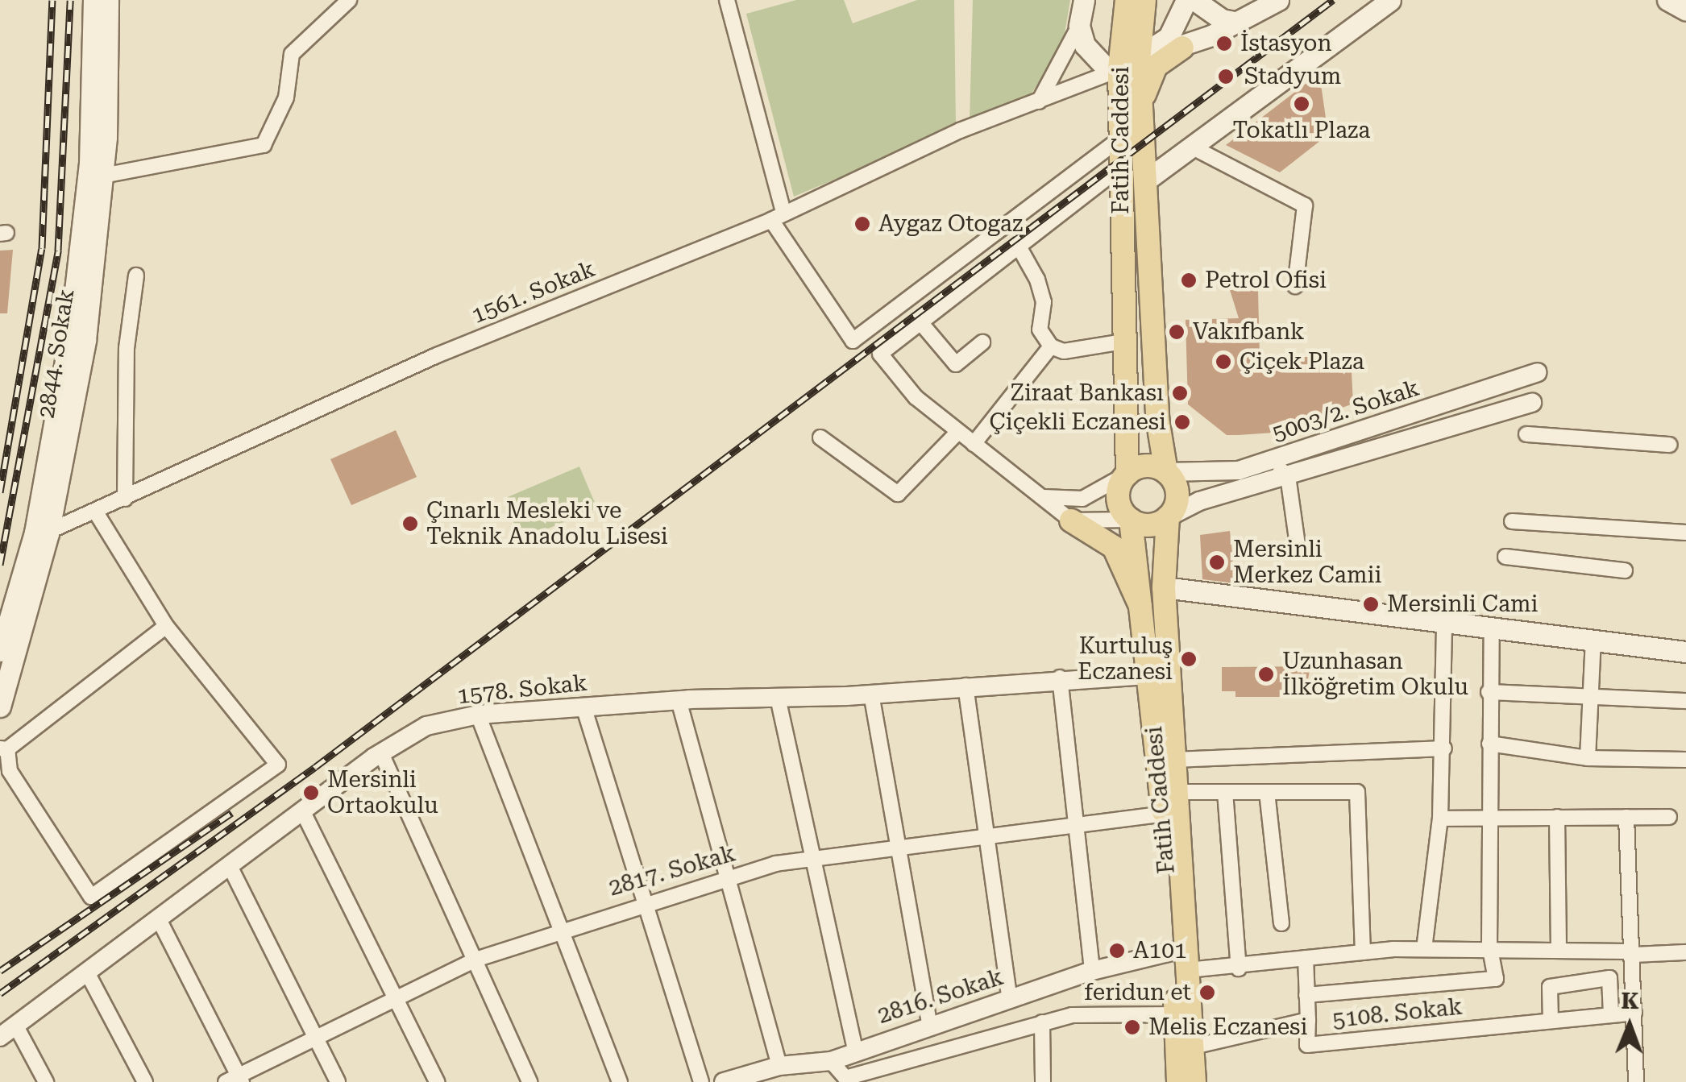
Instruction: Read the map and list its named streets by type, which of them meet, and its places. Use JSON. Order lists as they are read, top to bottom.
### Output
{
  "streets": {
    "main road": ["Fatih Caddesi", "2844. Sokak"],
    "street": [
      "1561. Sokak",
      "5003/2. Sokak",
      "1578. Sokak",
      "2817. Sokak",
      "2816. Sokak",
      "5108. Sokak"
    ]
  },
  "crossings": [
    ["Fatih Caddesi", "1561. Sokak"],
    ["Fatih Caddesi", "5003/2. Sokak"],
    ["Fatih Caddesi", "1578. Sokak"],
    ["Fatih Caddesi", "2817. Sokak"],
    ["Fatih Caddesi", "2816. Sokak"],
    ["1561. Sokak", "2844. Sokak"]
  ],
  "places": [
    "İstasyon",
    "Stadyum",
    "Tokatlı Plaza",
    "Aygaz Otogaz",
    "Petrol Ofisi",
    "Vakıfbank",
    "Çiçek Plaza",
    "Ziraat Bankası",
    "Çiçekli Eczanesi",
    "Çınarlı Mesleki ve Teknik Anadolu Lisesi",
    "Mersinli Merkez Camii",
    "Mersinli Cami",
    "Kurtuluş Eczanesi",
    "Uzunhasan İlköğretim Okulu",
    "Mersinli Ortaokulu",
    "A101",
    "feridun et",
    "Melis Eczanesi"
  ],
  "north": "top"
}
